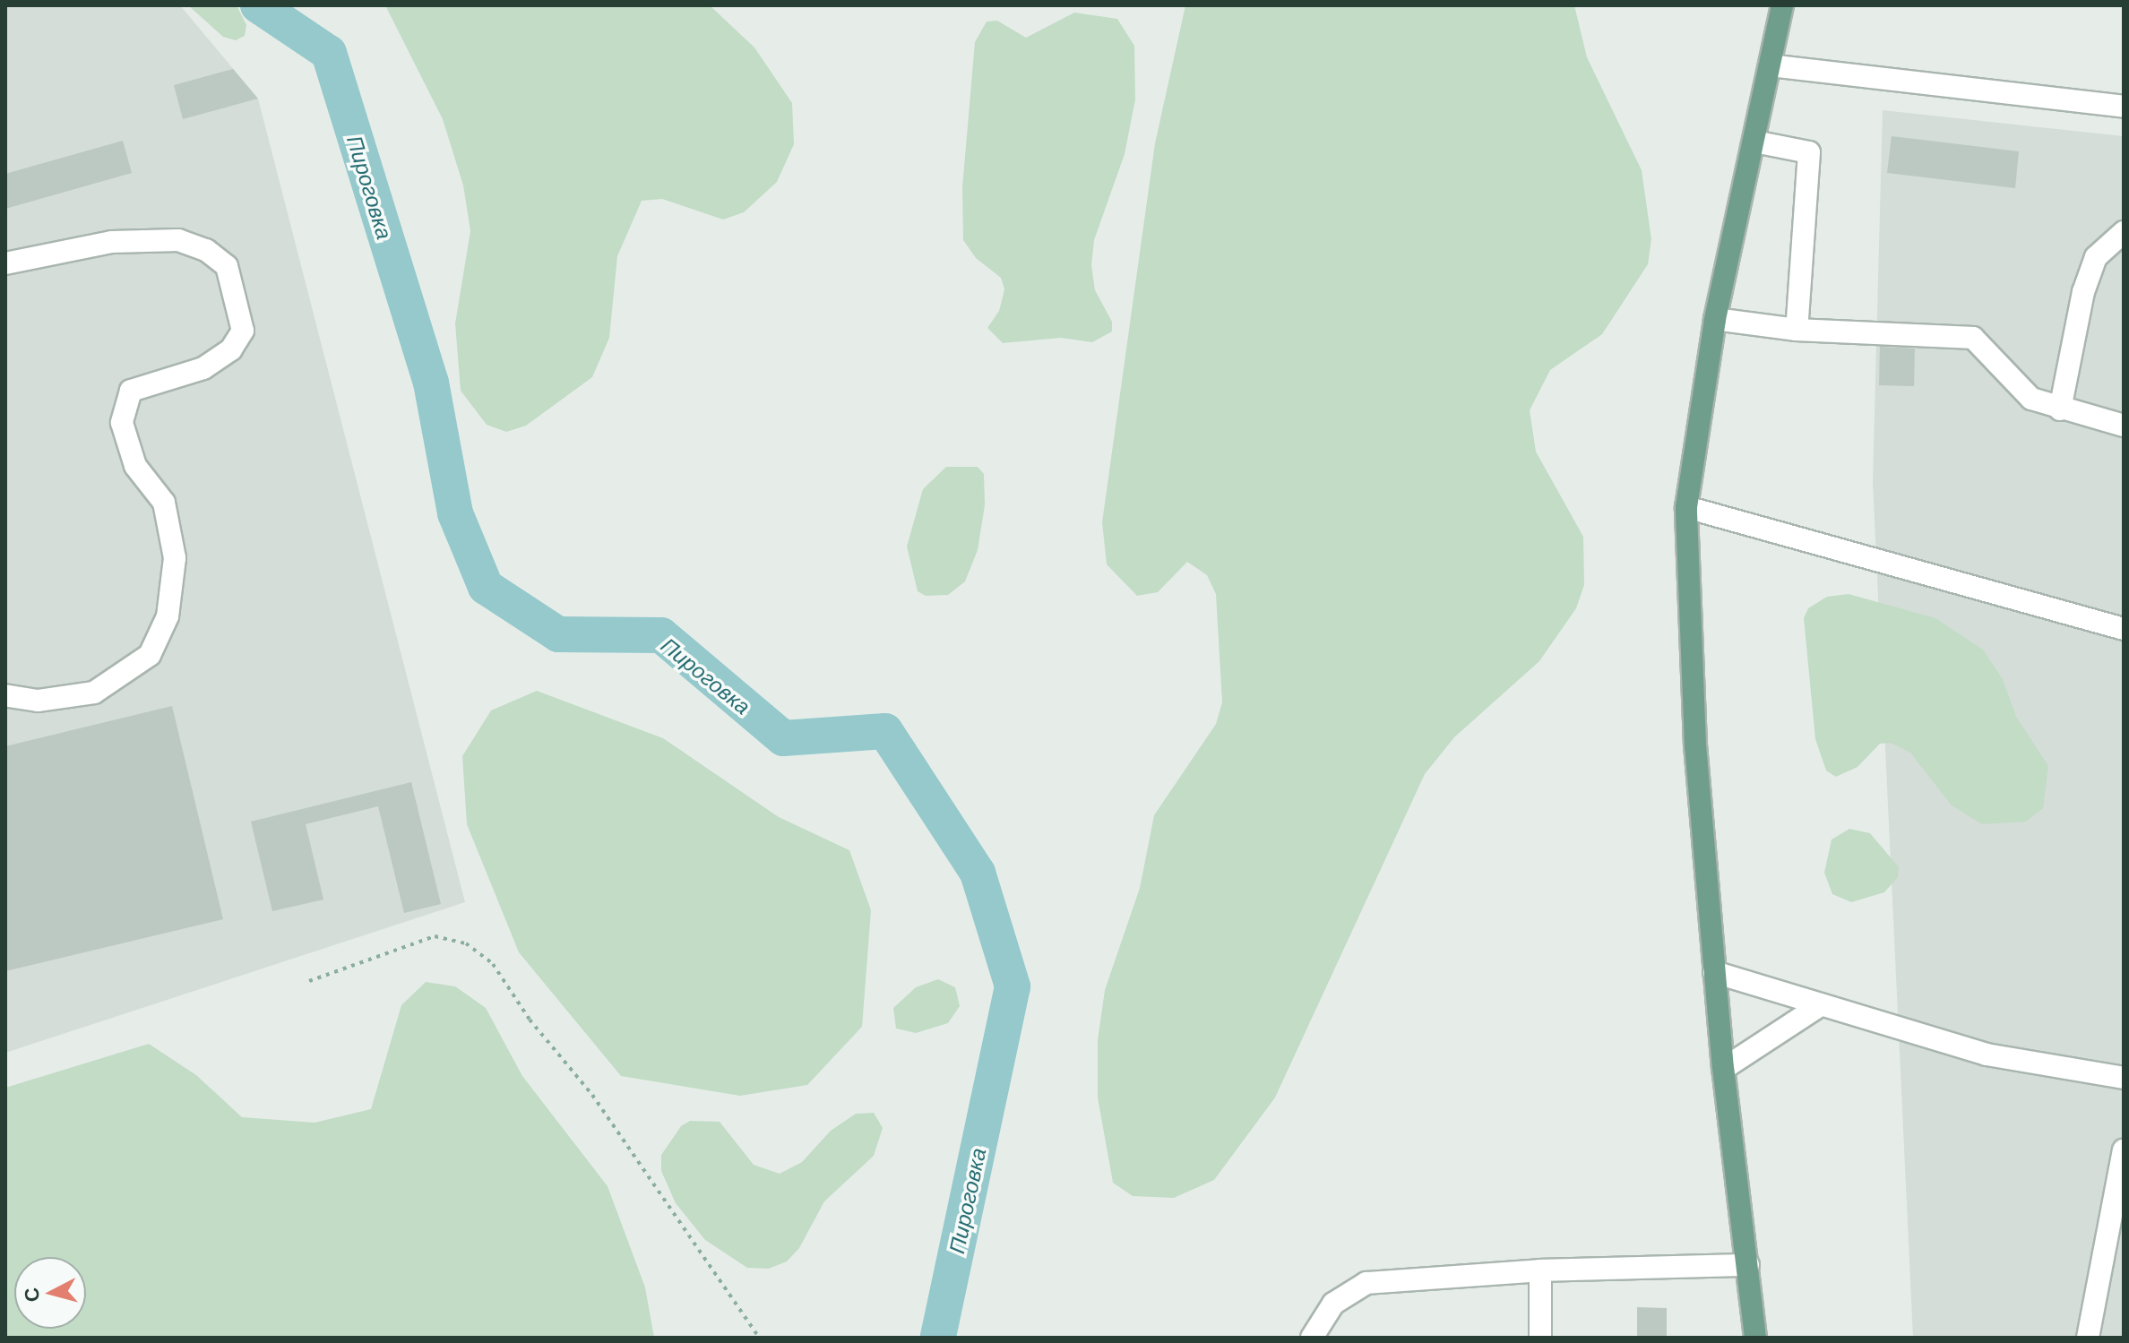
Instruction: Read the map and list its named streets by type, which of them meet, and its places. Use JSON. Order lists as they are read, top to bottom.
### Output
{
  "water": ["Пироговка"],
  "north": "left"
}
